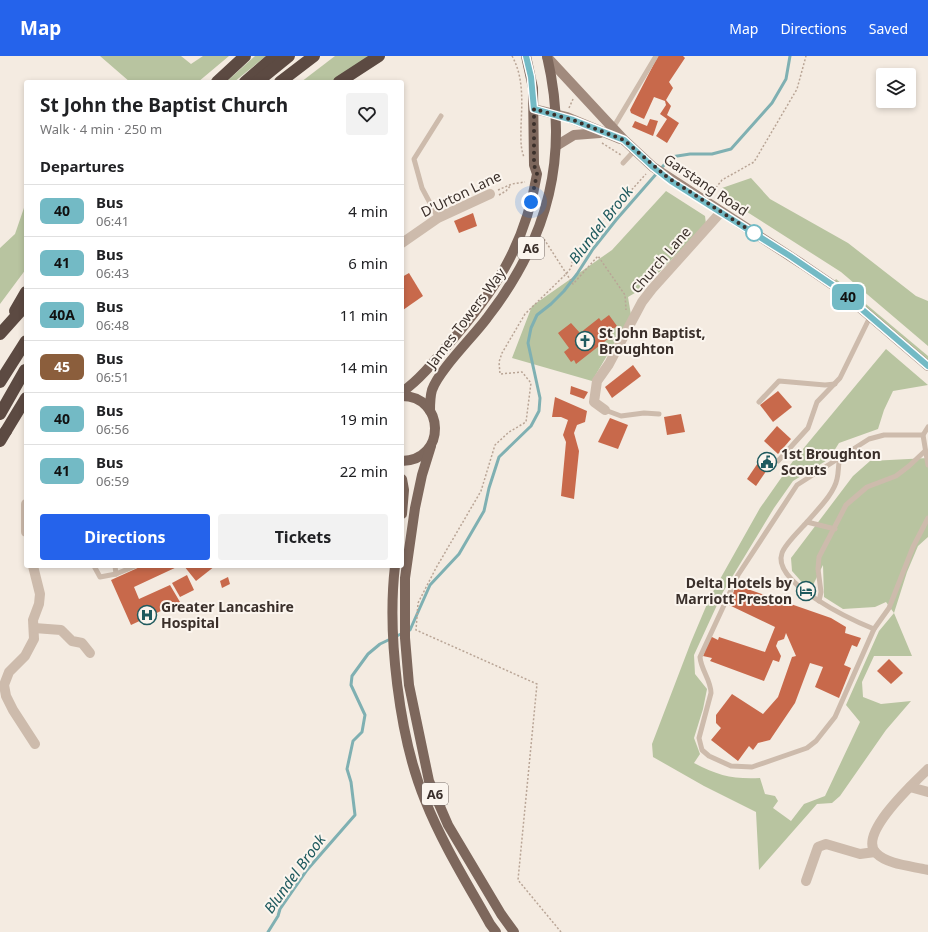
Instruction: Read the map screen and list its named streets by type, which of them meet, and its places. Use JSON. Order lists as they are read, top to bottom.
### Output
{
  "streets": {
    "main road": ["A6", "James Towers Way"],
    "street": ["Garstang Road", "D'Urton Lane", "Church Lane"]
  },
  "crossings": [
    ["Garstang Road", "A6"],
    ["Garstang Road", "Church Lane"],
    ["Garstang Road", "James Towers Way"],
    ["A6", "James Towers Way"]
  ],
  "water": ["Blundel Brook"],
  "places": {
    "church": ["St John Baptist, Broughton"],
    "public building": ["1st Broughton Scouts"],
    "hotel": ["Delta Hotels by Marriott Preston"],
    "hospital": ["Greater Lancashire Hospital"]
  },
  "lines": ["bus line 40"],
  "page": {
    "header": "Map",
    "nav": ["Map", "Directions", "Saved"],
    "on_map": "40",
    "heading": [
      ["St John the Baptist Church", "Walk · 4 min · 250 m"],
      "Departures"
    ],
    "list": [
      {
        "mark": "40",
        "name": "Bus",
        "note": "06:41",
        "value": "4 min"
      },
      {
        "mark": "41",
        "name": "Bus",
        "note": "06:43",
        "value": "6 min"
      },
      {
        "mark": "40A",
        "name": "Bus",
        "note": "06:48",
        "value": "11 min"
      },
      {
        "mark": "45",
        "name": "Bus",
        "note": "06:51",
        "value": "14 min"
      },
      {
        "mark": "40",
        "name": "Bus",
        "note": "06:56",
        "value": "19 min"
      },
      {
        "mark": "41",
        "name": "Bus",
        "note": "06:59",
        "value": "22 min"
      }
    ],
    "buttons": ["Directions", "Tickets"]
  }
}
